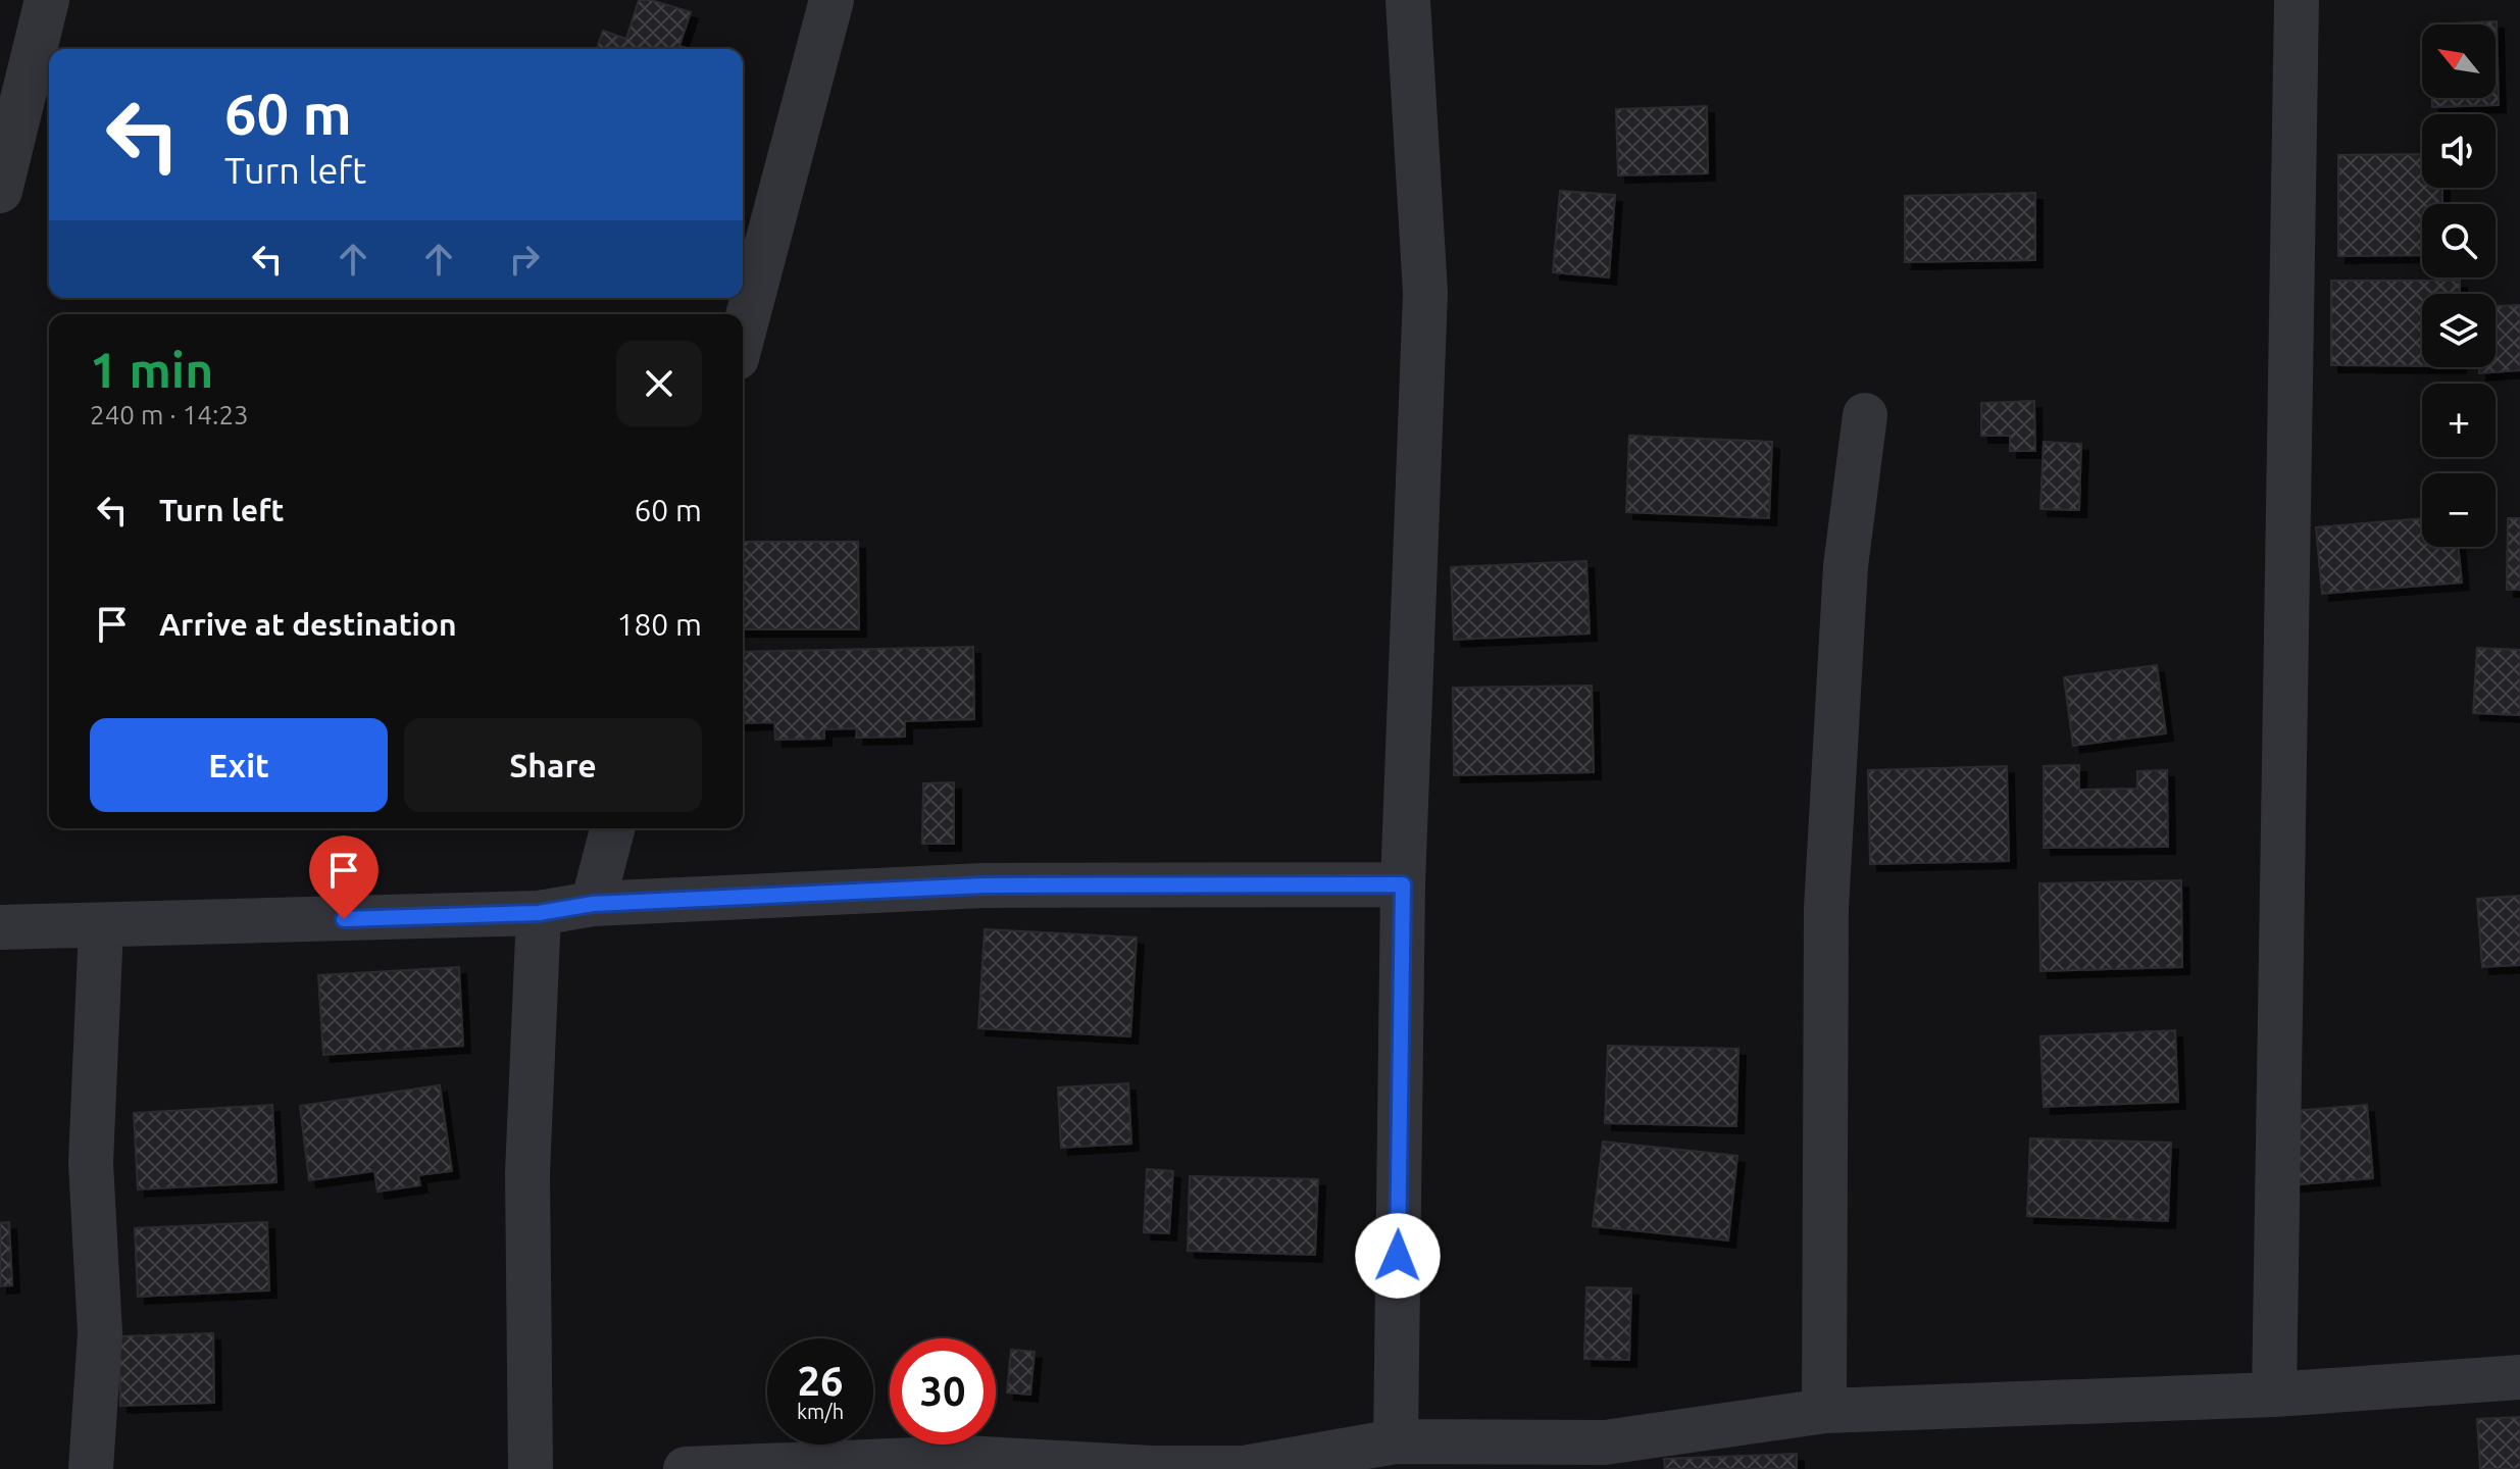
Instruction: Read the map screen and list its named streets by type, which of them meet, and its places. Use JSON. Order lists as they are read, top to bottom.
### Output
{
  "north": "top left",
  "page": {
    "map_buttons": ["+", "−"],
    "turn": ["60 m", "Turn left"],
    "heading": ["1 min", "240 m · 14:23"],
    "list": [
      {
        "name": "Turn left",
        "value": "60 m"
      },
      {
        "name": "Arrive at destination",
        "value": "180 m"
      }
    ],
    "buttons": ["Exit", "Share"],
    "speed": "26 km/h",
    "limit": "30"
  }
}
